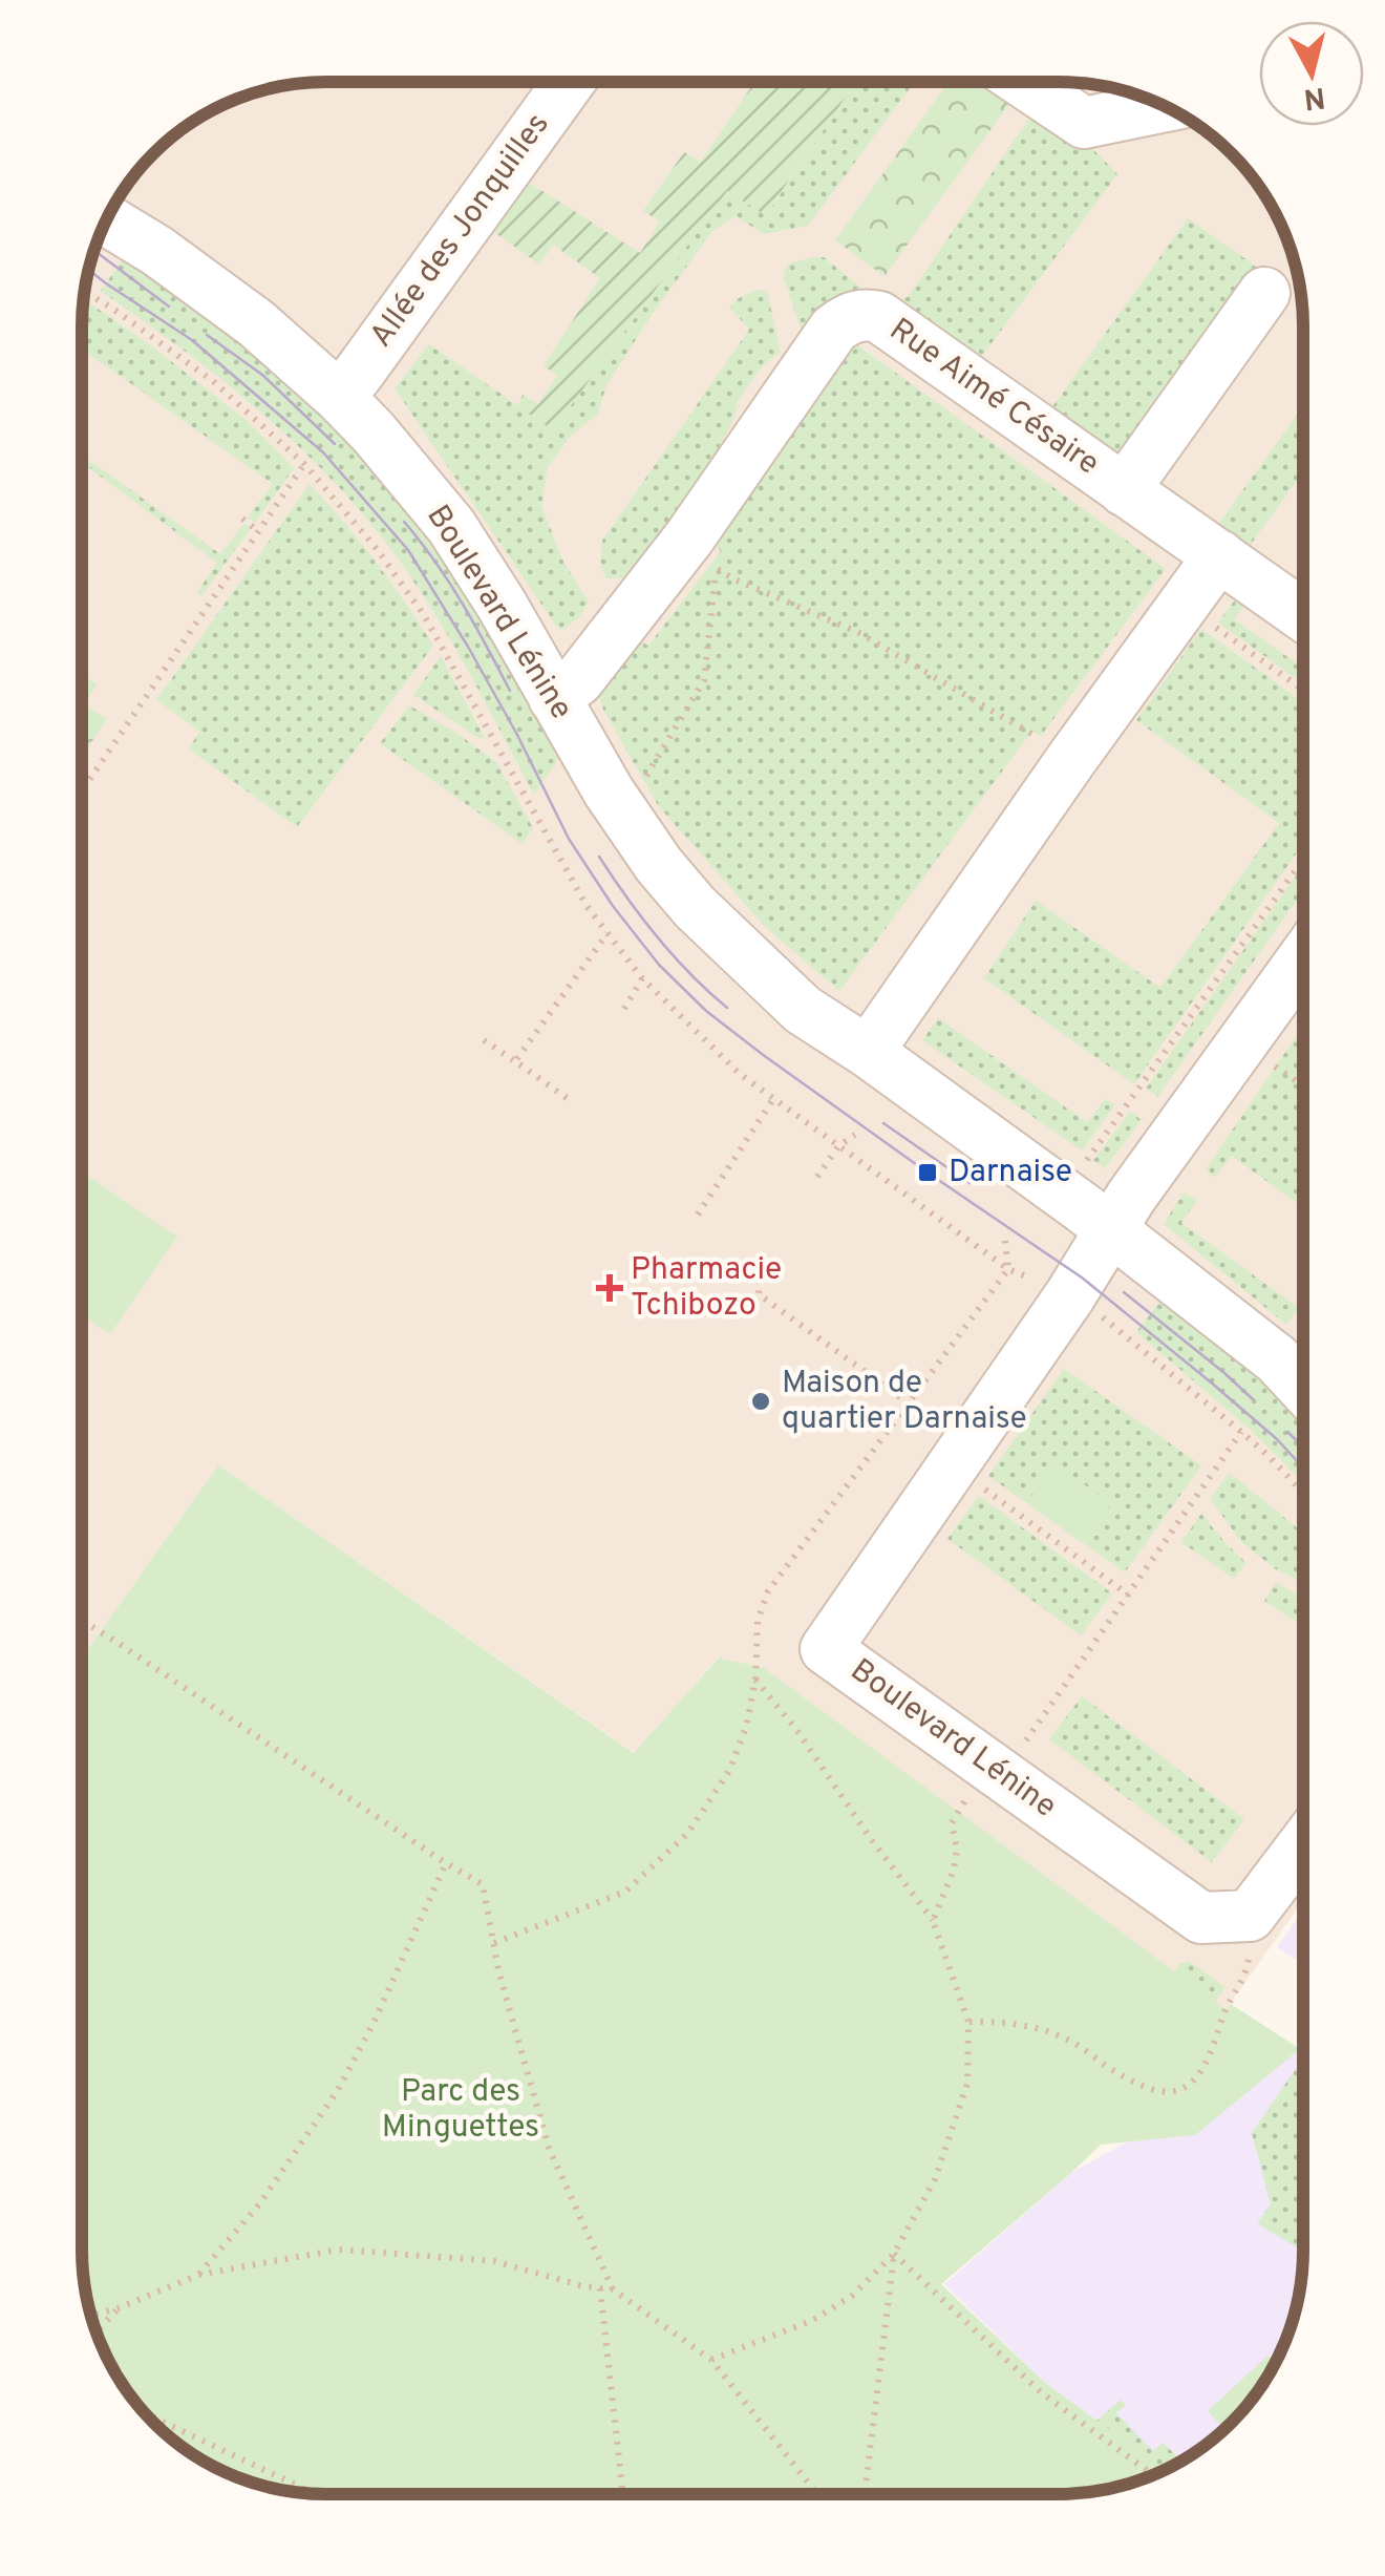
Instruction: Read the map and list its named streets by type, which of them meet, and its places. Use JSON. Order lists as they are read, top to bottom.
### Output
{
  "streets": {
    "street": ["Allée des Jonquilles", "Rue Aimé Césaire", "Boulevard Lénine"]
  },
  "crossings": [
    ["Allée des Jonquilles", "Boulevard Lénine"],
    ["Rue Aimé Césaire", "Boulevard Lénine"]
  ],
  "parks": ["Parc des Minguettes"],
  "places": {
    "transit": ["Darnaise"],
    "health": ["Pharmacie Tchibozo"],
    "other": ["Maison de quartier Darnaise"]
  },
  "north": "bottom"
}
